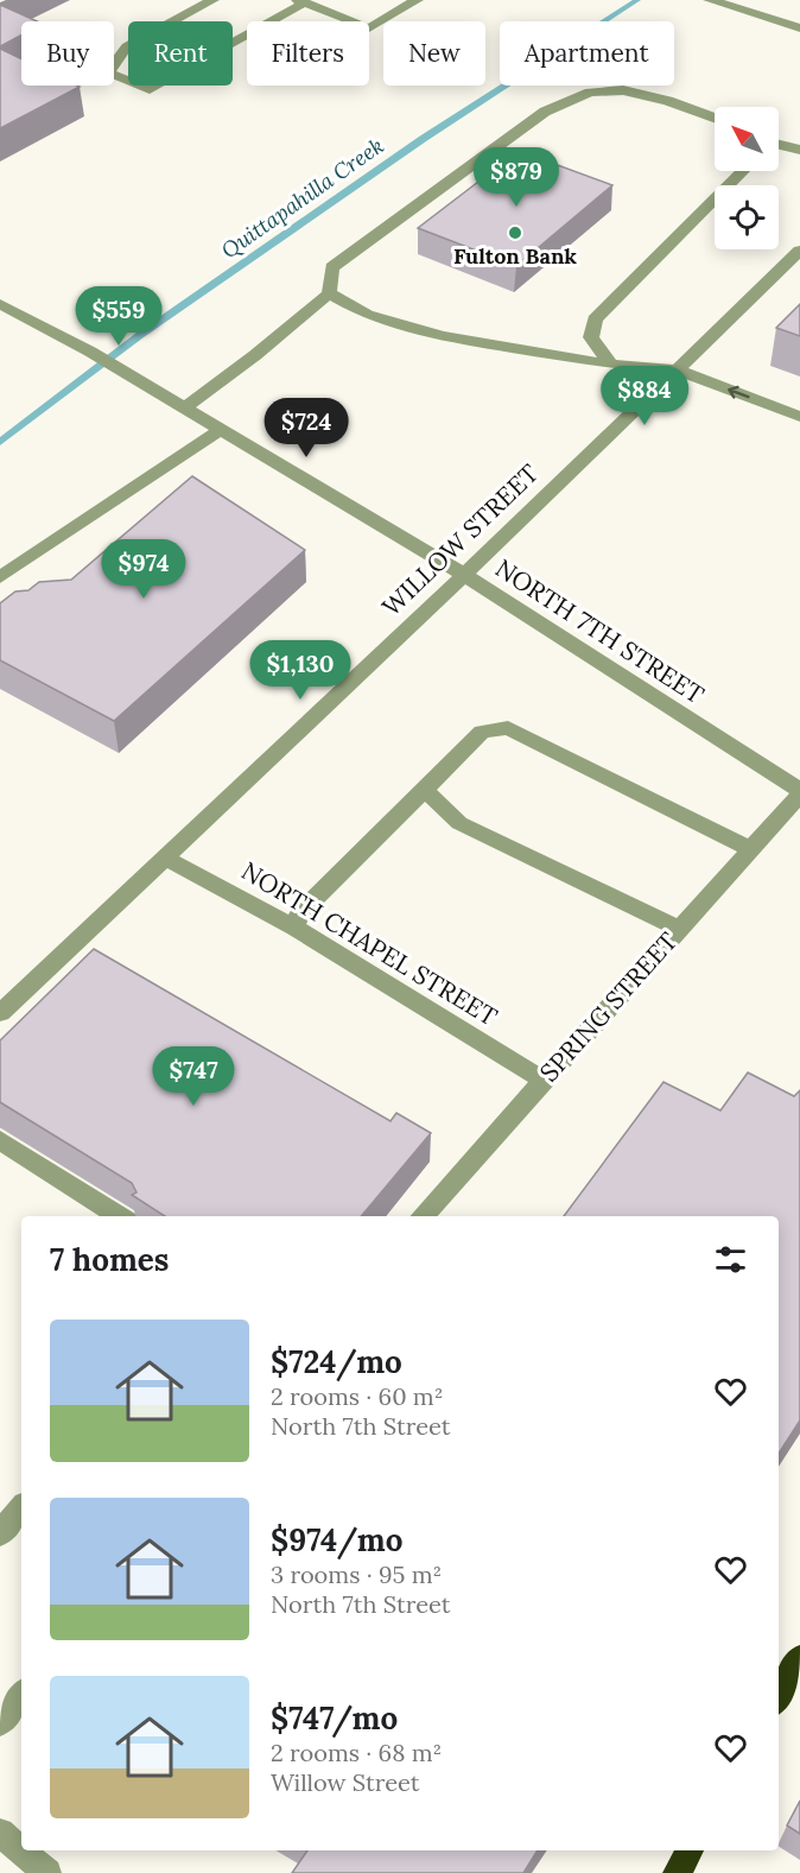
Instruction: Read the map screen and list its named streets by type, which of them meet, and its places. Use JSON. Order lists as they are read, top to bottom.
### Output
{
  "streets": {
    "street": [
      "WILLOW STREET",
      "NORTH 7TH STREET",
      "NORTH CHAPEL STREET",
      "SPRING STREET"
    ]
  },
  "crossings": [
    ["WILLOW STREET", "NORTH 7TH STREET"],
    ["WILLOW STREET", "NORTH CHAPEL STREET"],
    ["NORTH 7TH STREET", "SPRING STREET"],
    ["NORTH CHAPEL STREET", "SPRING STREET"]
  ],
  "water": ["Quittapahilla Creek"],
  "places": ["Fulton Bank"],
  "north": "top left",
  "page": {
    "chip": [
      "Buy",
      "Rent",
      "Filters",
      "New",
      "Apartment"
    ],
    "price": [
      "$879",
      "$559",
      "$884",
      "$724",
      "$974",
      "$1,130",
      "$747"
    ],
    "heading": "7 homes",
    "list": [
      {
        "name": "$724/mo",
        "note": "2 rooms · 60 m² · North 7th Street"
      },
      {
        "name": "$974/mo",
        "note": "3 rooms · 95 m² · North 7th Street"
      },
      {
        "name": "$747/mo",
        "note": "2 rooms · 68 m² · Willow Street"
      }
    ]
  }
}
